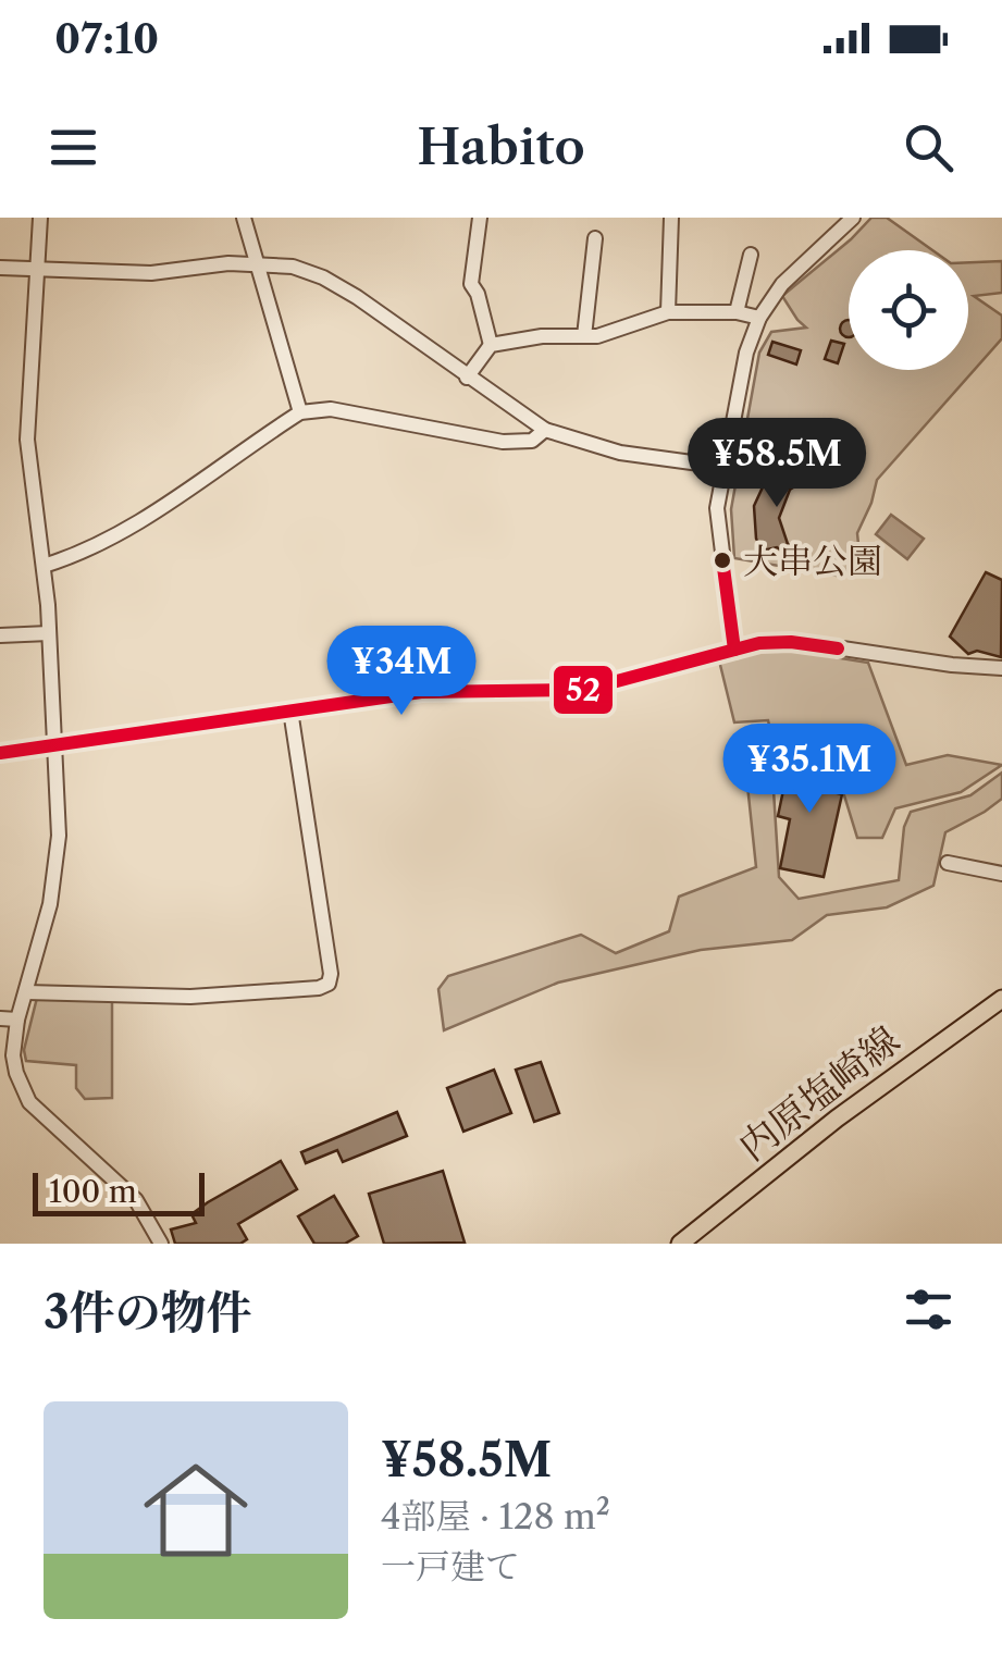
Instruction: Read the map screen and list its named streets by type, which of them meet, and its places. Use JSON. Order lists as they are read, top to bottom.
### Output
{
  "streets": {
    "main road": ["内原塩崎線"]
  },
  "places": ["大串公園"],
  "lines": ["transit line 52"],
  "scale_bar": "100 m",
  "page": {
    "status": "07:10",
    "header": "Habito",
    "price": ["¥58.5M", "¥34M", "¥35.1M"],
    "scale": "100 m",
    "heading": "3件の物件",
    "list": [
      {
        "name": "¥58.5M",
        "note": "4部屋 · 128 m² · 一戸建て"
      }
    ]
  }
}
